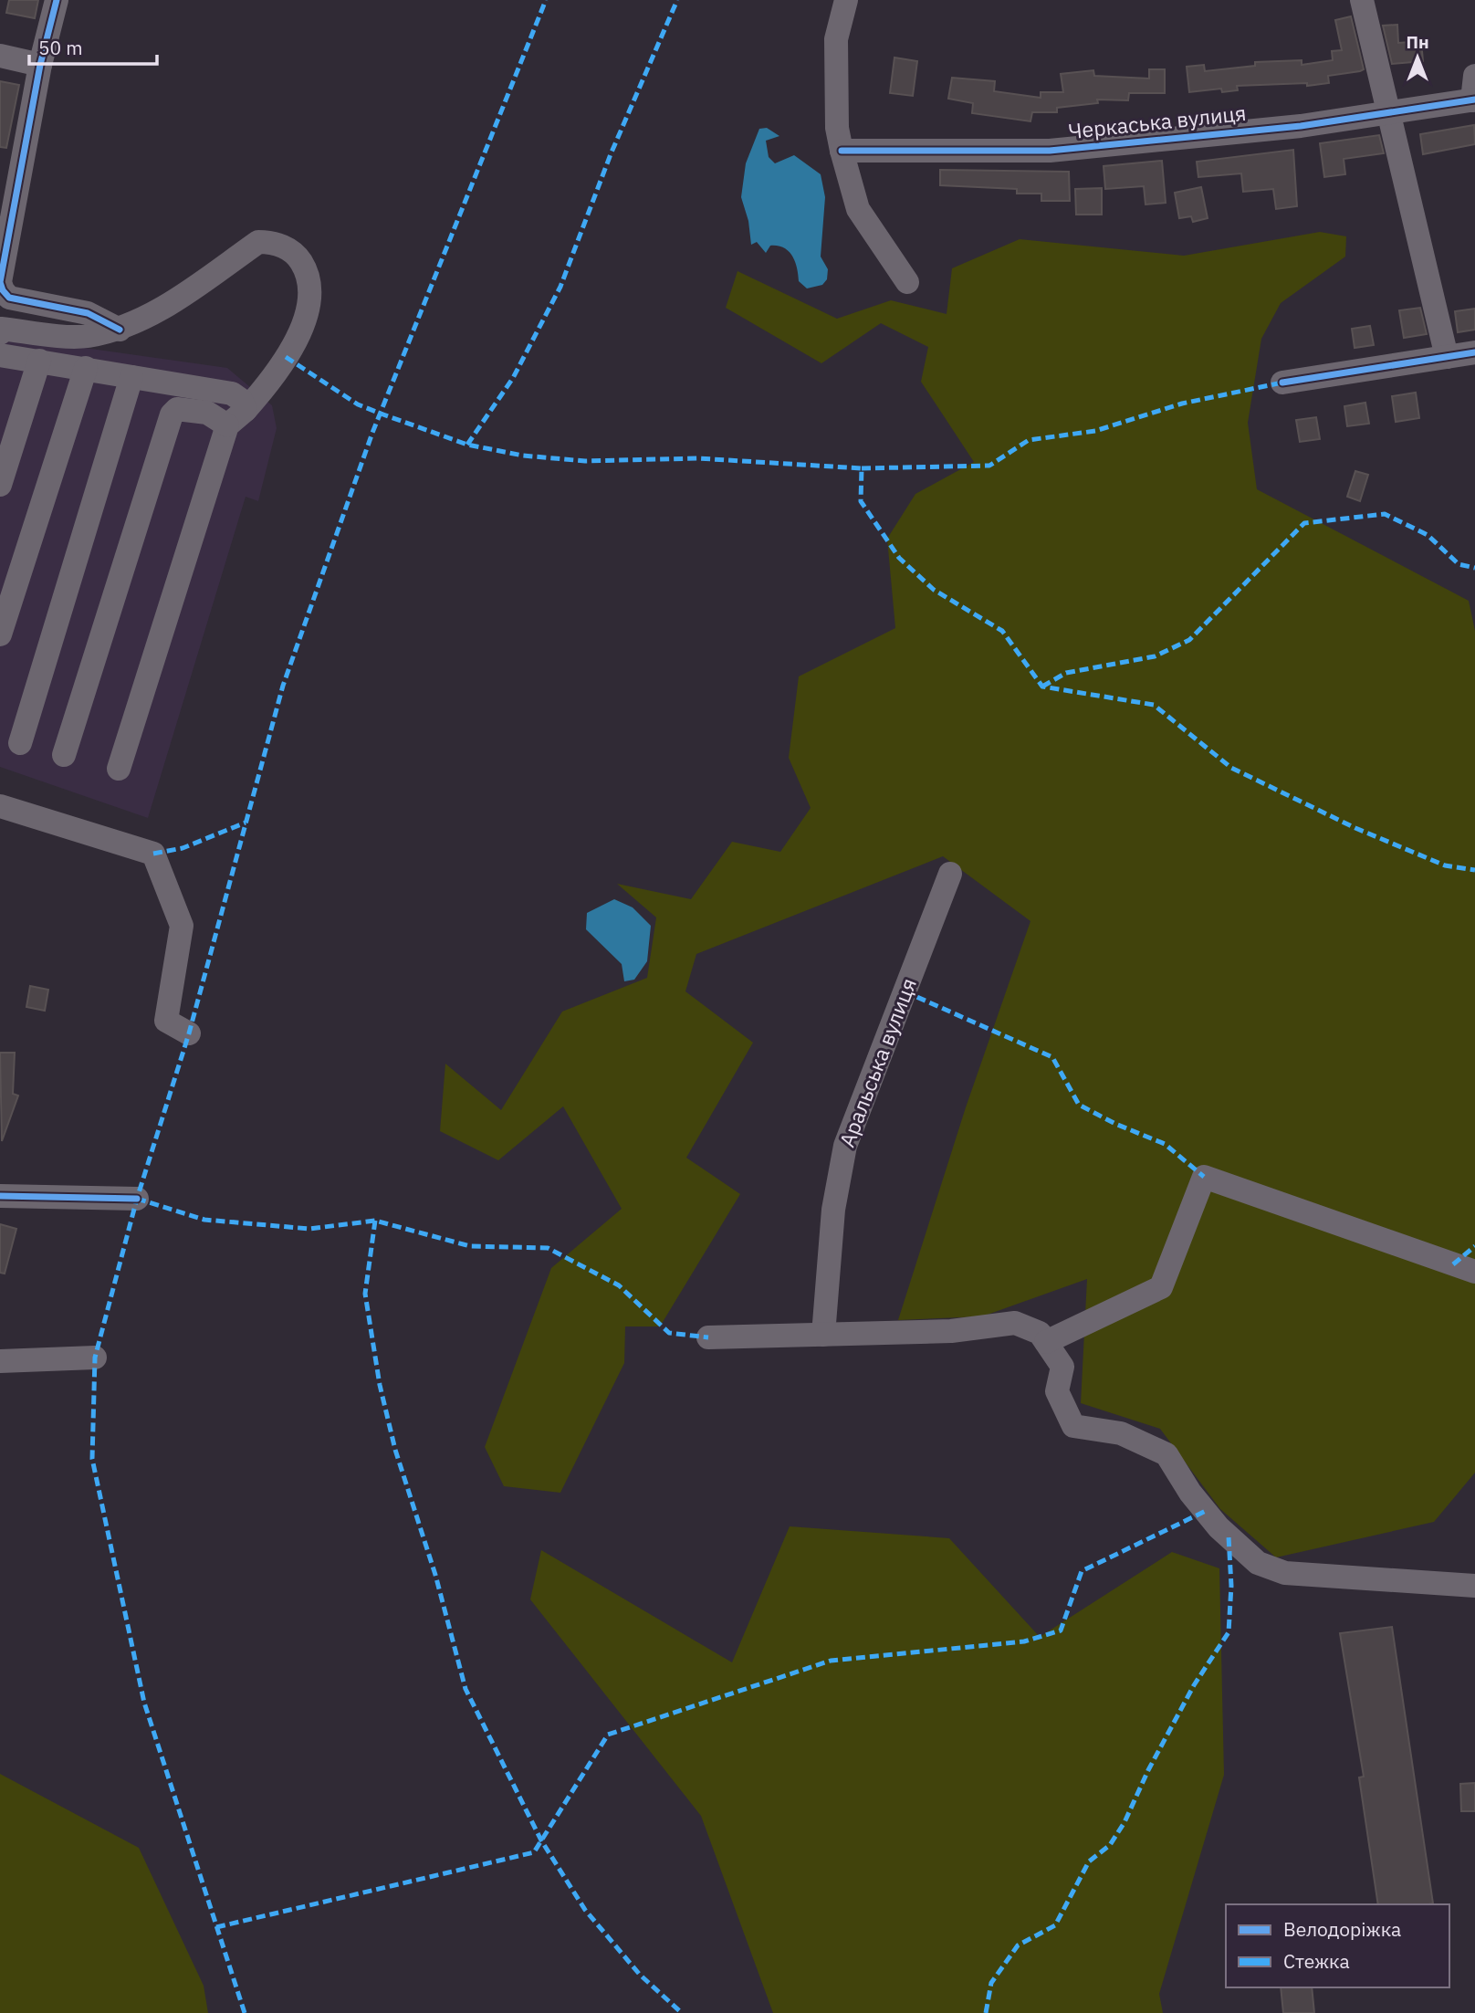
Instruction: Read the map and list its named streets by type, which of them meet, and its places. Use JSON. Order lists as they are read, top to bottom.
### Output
{
  "streets": {
    "street": ["Черкаська вулиця", "Аральська вулиця"]
  },
  "legend": ["Велодоріжка", "Стежка"],
  "scale_bar": "50 m",
  "north": "top"
}
